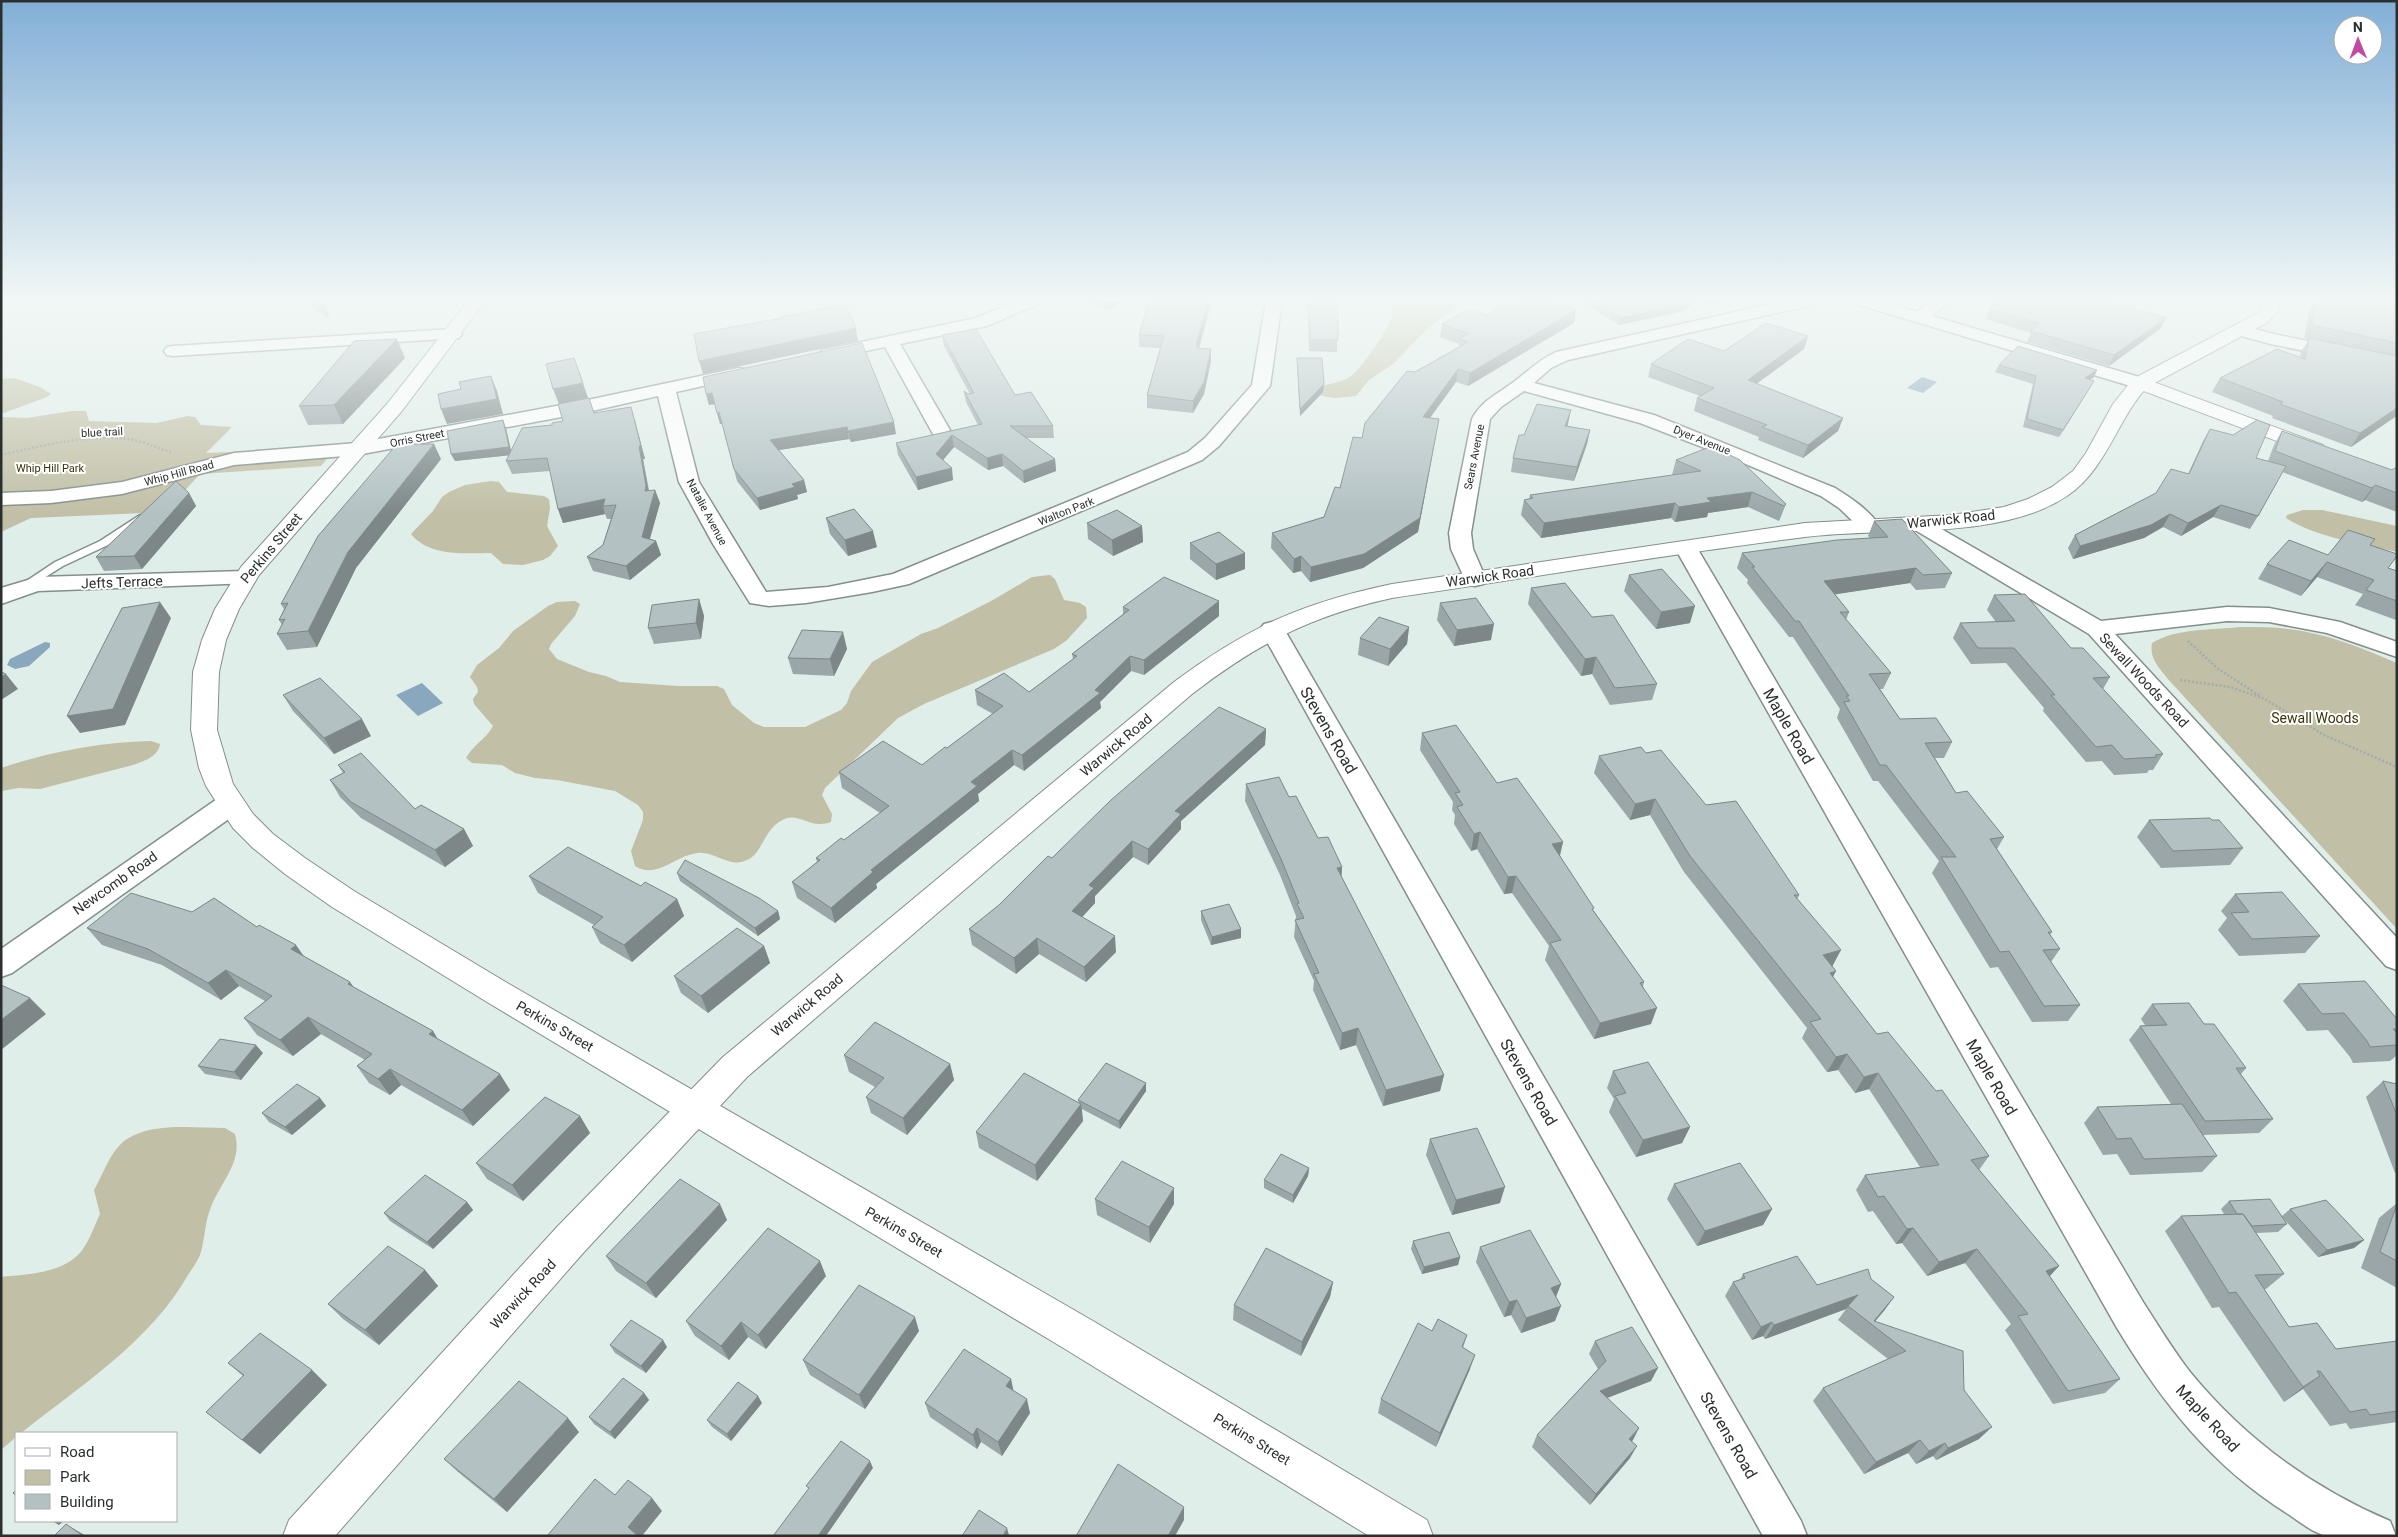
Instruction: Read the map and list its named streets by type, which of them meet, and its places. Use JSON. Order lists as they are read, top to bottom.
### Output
{
  "streets": {
    "main road": ["Warwick Road", "Perkins Street"],
    "street": [
      "Orris Street",
      "Dyer Avenue",
      "Sears Avenue",
      "Whip Hill Road",
      "Walton Park",
      "Natalie Avenue",
      "Jefts Terrace",
      "Sewall Woods Road",
      "Maple Road",
      "Stevens Road",
      "Newcomb Road"
    ],
    "path": ["blue trail"]
  },
  "crossings": [
    ["blue trail", "Whip Hill Road"],
    ["Orris Street", "Whip Hill Road"],
    ["Orris Street", "Natalie Avenue"],
    ["Orris Street", "Perkins Street"],
    ["Dyer Avenue", "Sears Avenue"],
    ["Dyer Avenue", "Warwick Road"],
    ["Sears Avenue", "Warwick Road"],
    ["Whip Hill Road", "Perkins Street"],
    ["Walton Park", "Natalie Avenue"],
    ["Warwick Road", "Perkins Street"],
    ["Warwick Road", "Maple Road"],
    ["Warwick Road", "Stevens Road"],
    ["Perkins Street", "Jefts Terrace"],
    ["Perkins Street", "Newcomb Road"]
  ],
  "parks": ["Whip Hill Park", "Sewall Woods"],
  "legend": ["Road", "Park", "Building"],
  "north": "top"
}
